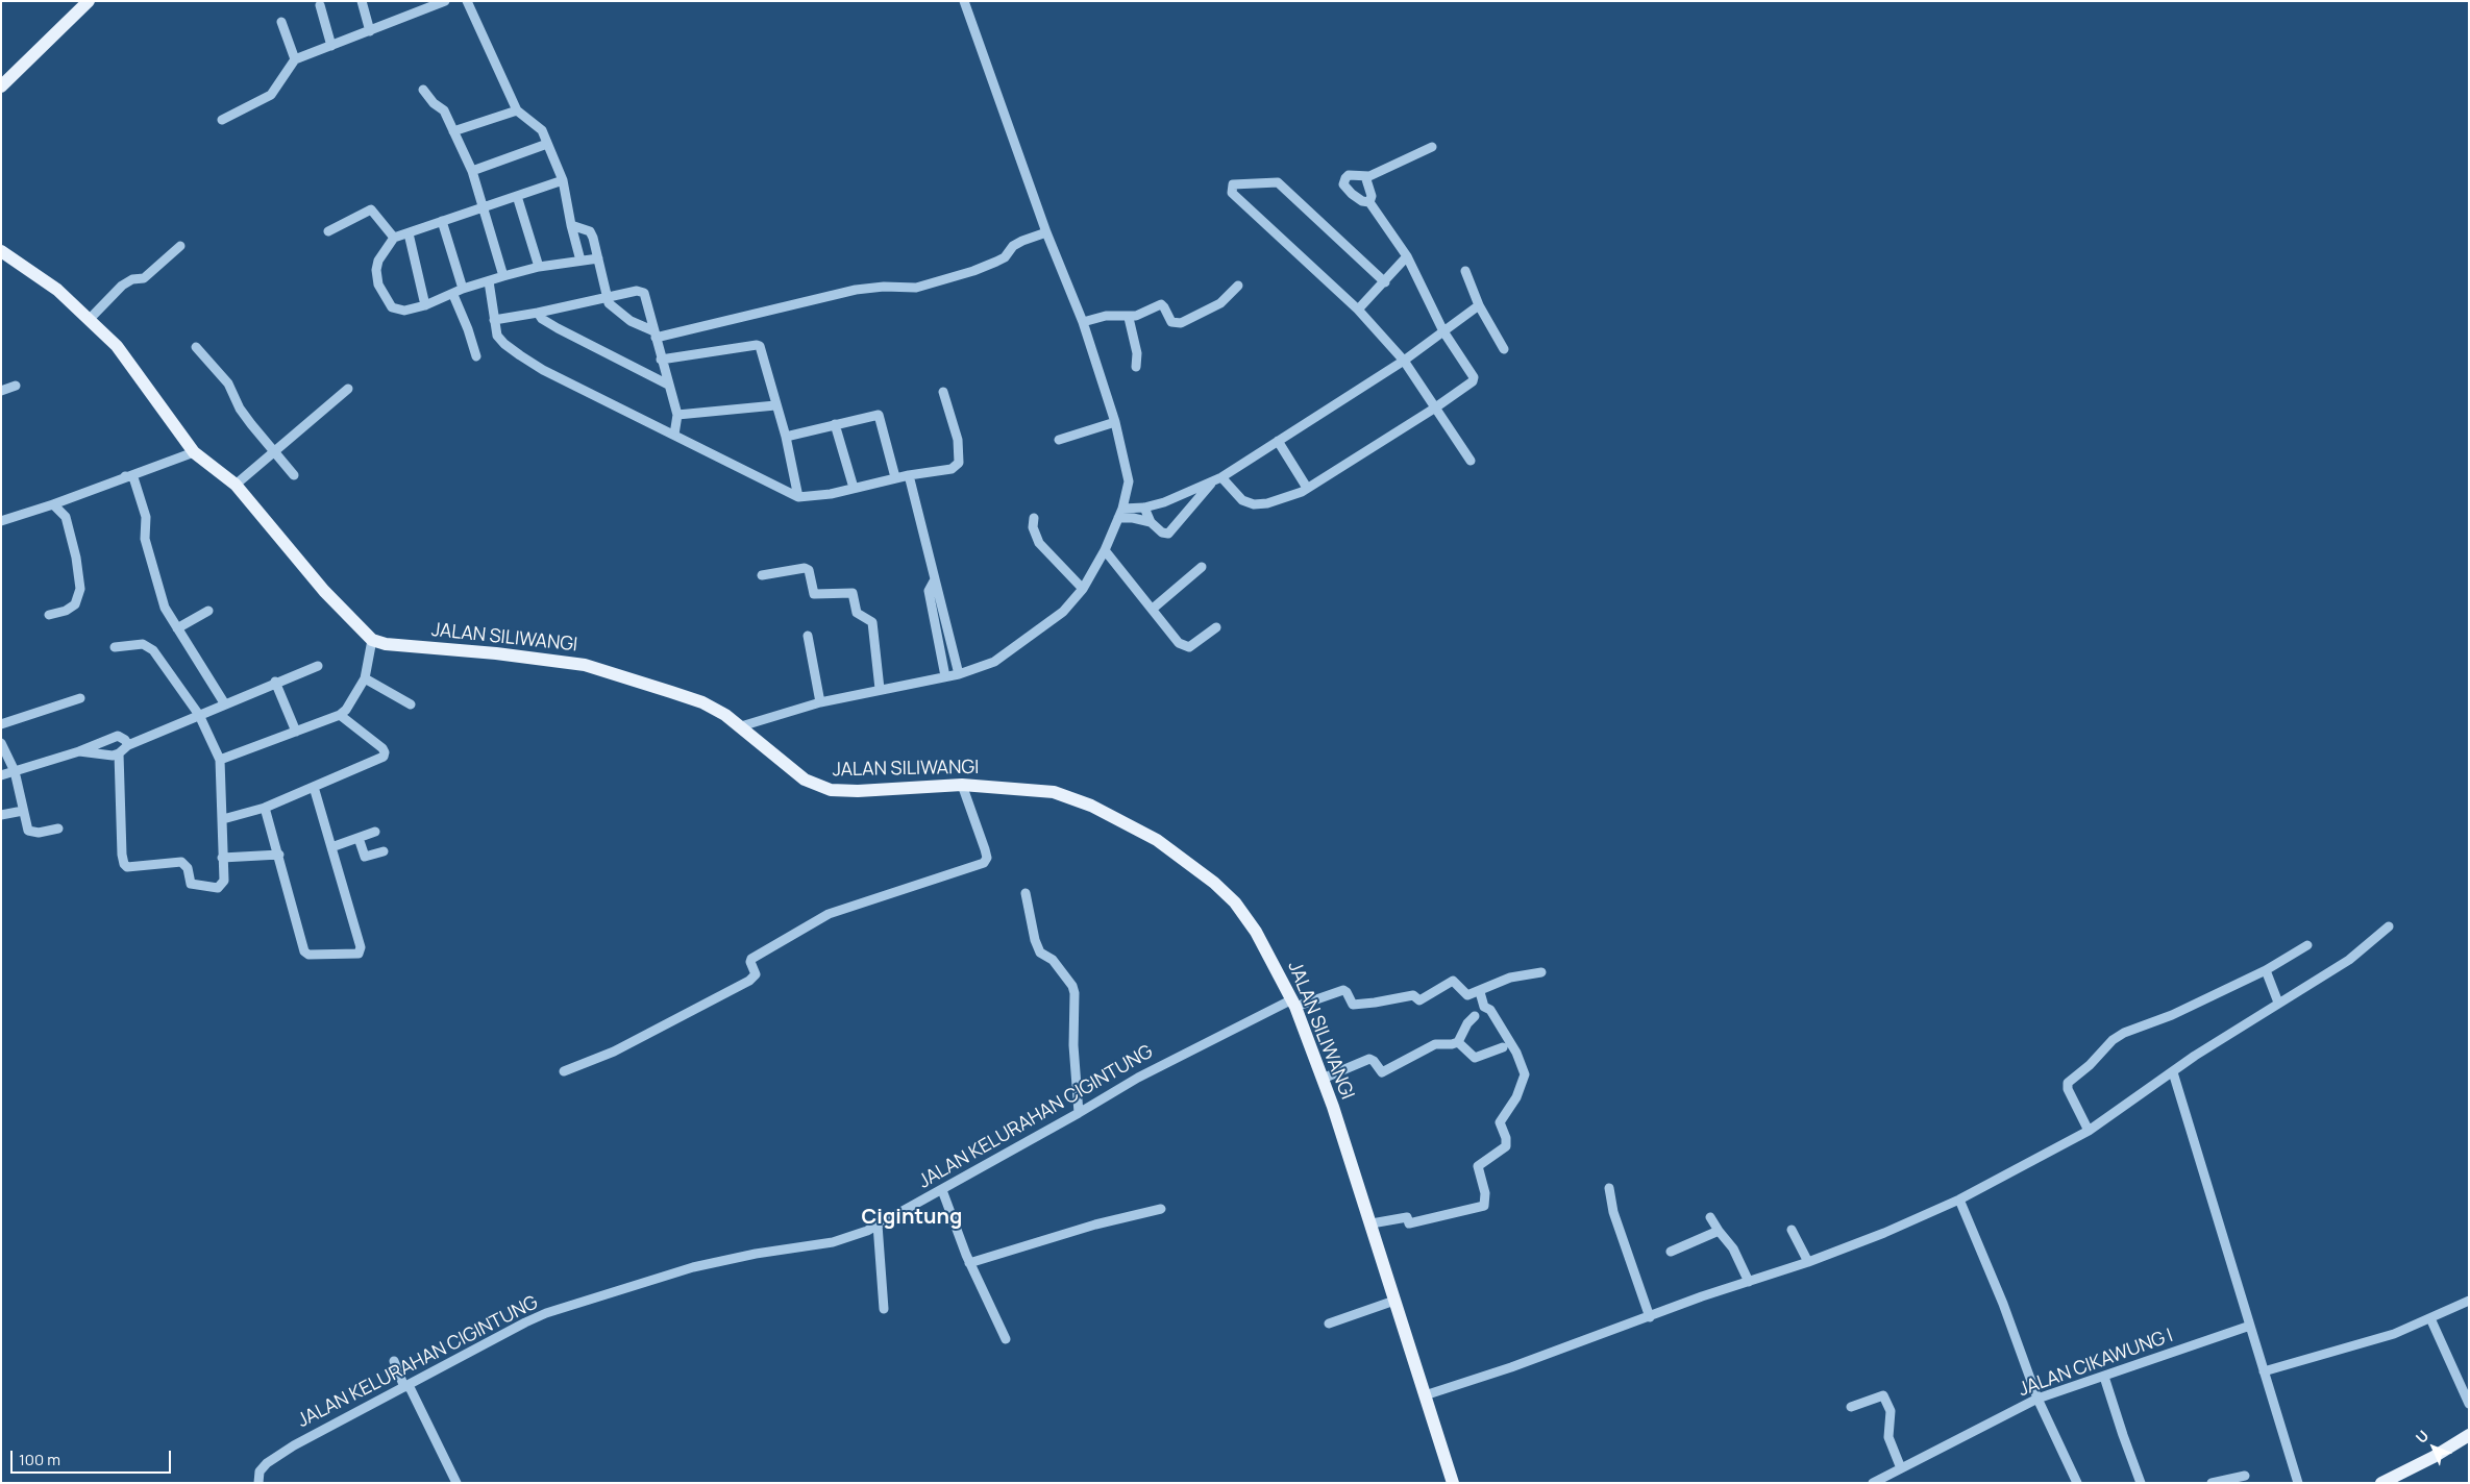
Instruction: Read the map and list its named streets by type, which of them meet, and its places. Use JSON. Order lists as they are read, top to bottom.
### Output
{
  "streets": {
    "main road": ["JALAN SILIWANGI"],
    "street": ["JALAN KELURAHAN CIGINTUNG", "JALAN CIKAWUNG I"]
  },
  "crossings": [
    ["JALAN SILIWANGI", "JALAN KELURAHAN CIGINTUNG"]
  ],
  "districts": ["Cigintung"],
  "scale_bar": "100 m",
  "north": "top left"
}
